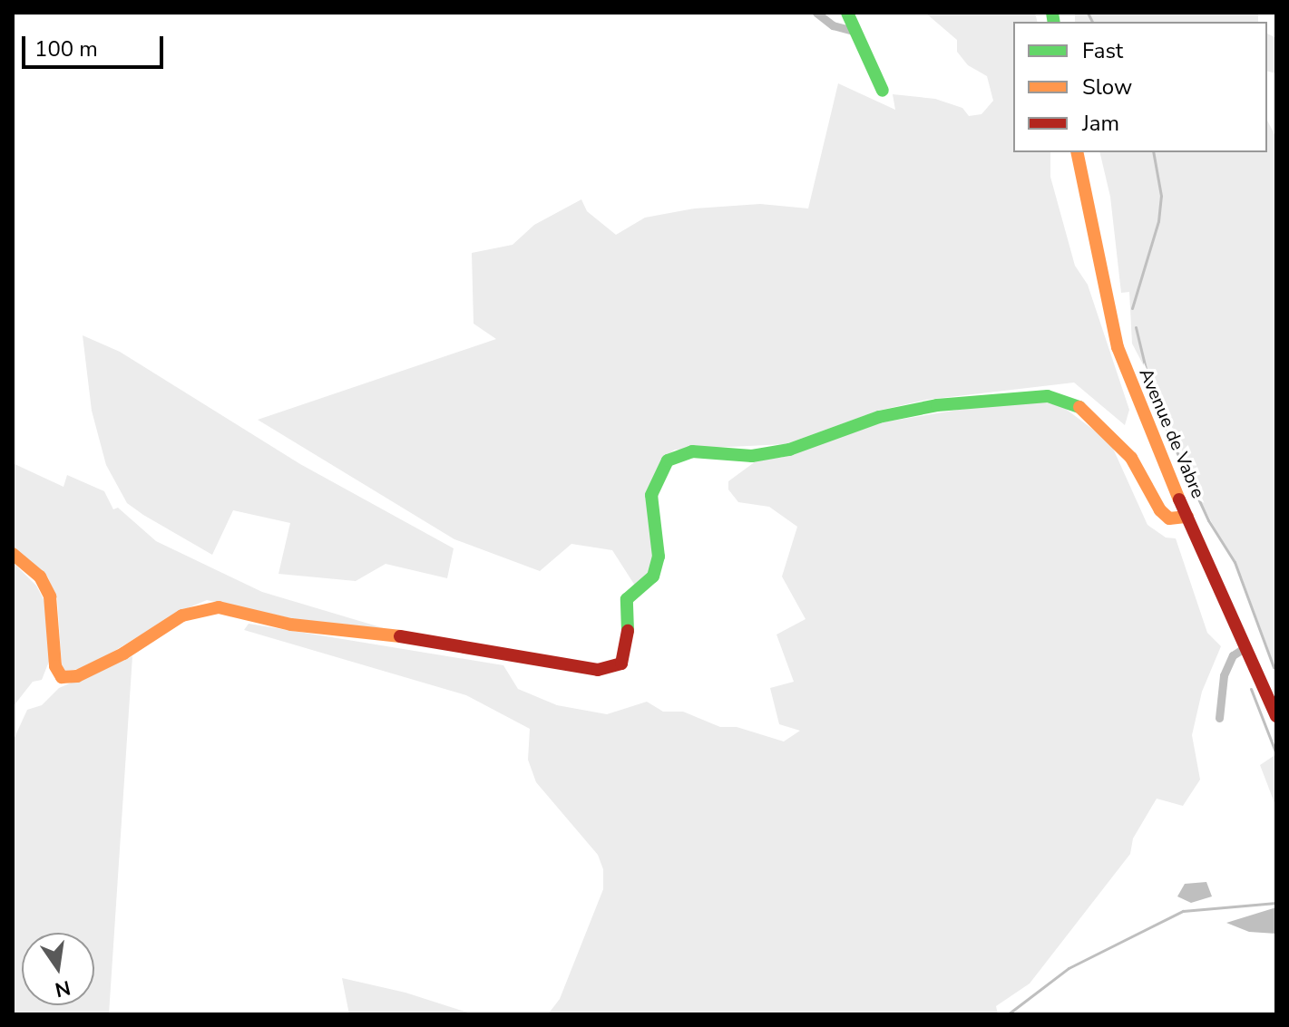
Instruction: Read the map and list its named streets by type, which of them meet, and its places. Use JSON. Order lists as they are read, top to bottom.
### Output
{
  "streets": {
    "street": ["Avenue de Vabre"]
  },
  "legend": ["Fast", "Slow", "Jam"],
  "scale_bar": "100 m",
  "north": "bottom"
}
